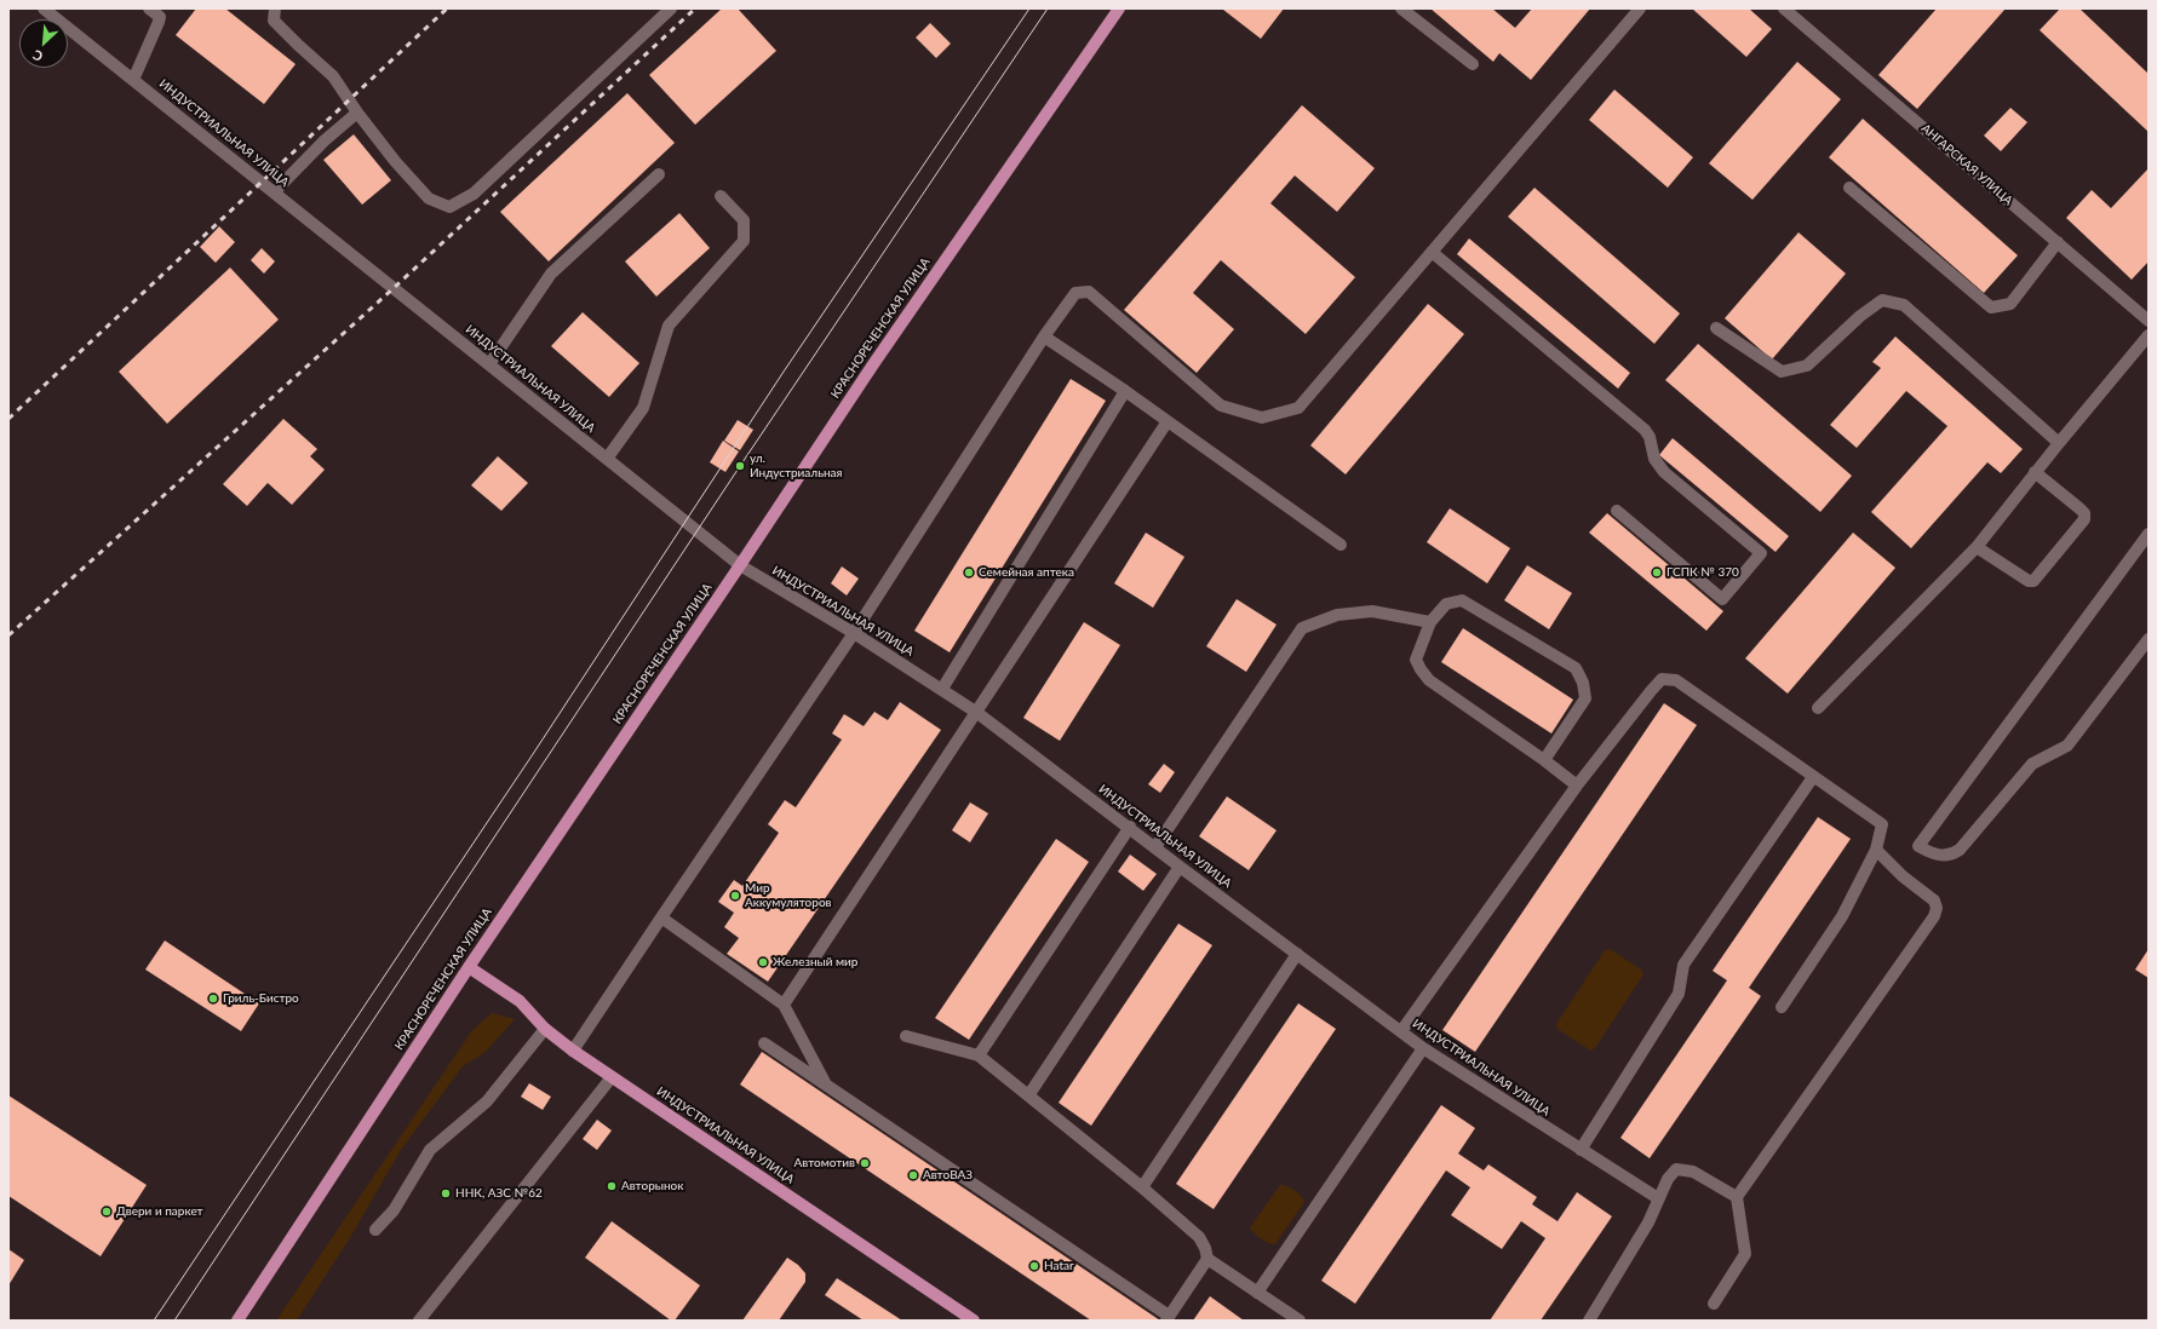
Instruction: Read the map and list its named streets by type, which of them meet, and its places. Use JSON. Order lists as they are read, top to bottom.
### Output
{
  "streets": {
    "main road": ["ИНДУСТРИАЛЬНАЯ УЛИЦА", "КРАСНОРЕЧЕНСКАЯ УЛИЦА"],
    "street": ["АНГАРСКАЯ УЛИЦА"]
  },
  "crossings": [
    ["ИНДУСТРИАЛЬНАЯ УЛИЦА", "КРАСНОРЕЧЕНСКАЯ УЛИЦА"]
  ],
  "places": [
    "ул. Индустриальная",
    "Семейная аптека",
    "ГСПК № 370",
    "Мир Аккумуляторов",
    "Железный мир",
    "Гриль-Бистро",
    "Автомотив",
    "АвтоВАЗ",
    "Авторынок",
    "ННК, АЗС №62",
    "Двери и паркет",
    "Hatar"
  ],
  "north": "bottom left"
}
